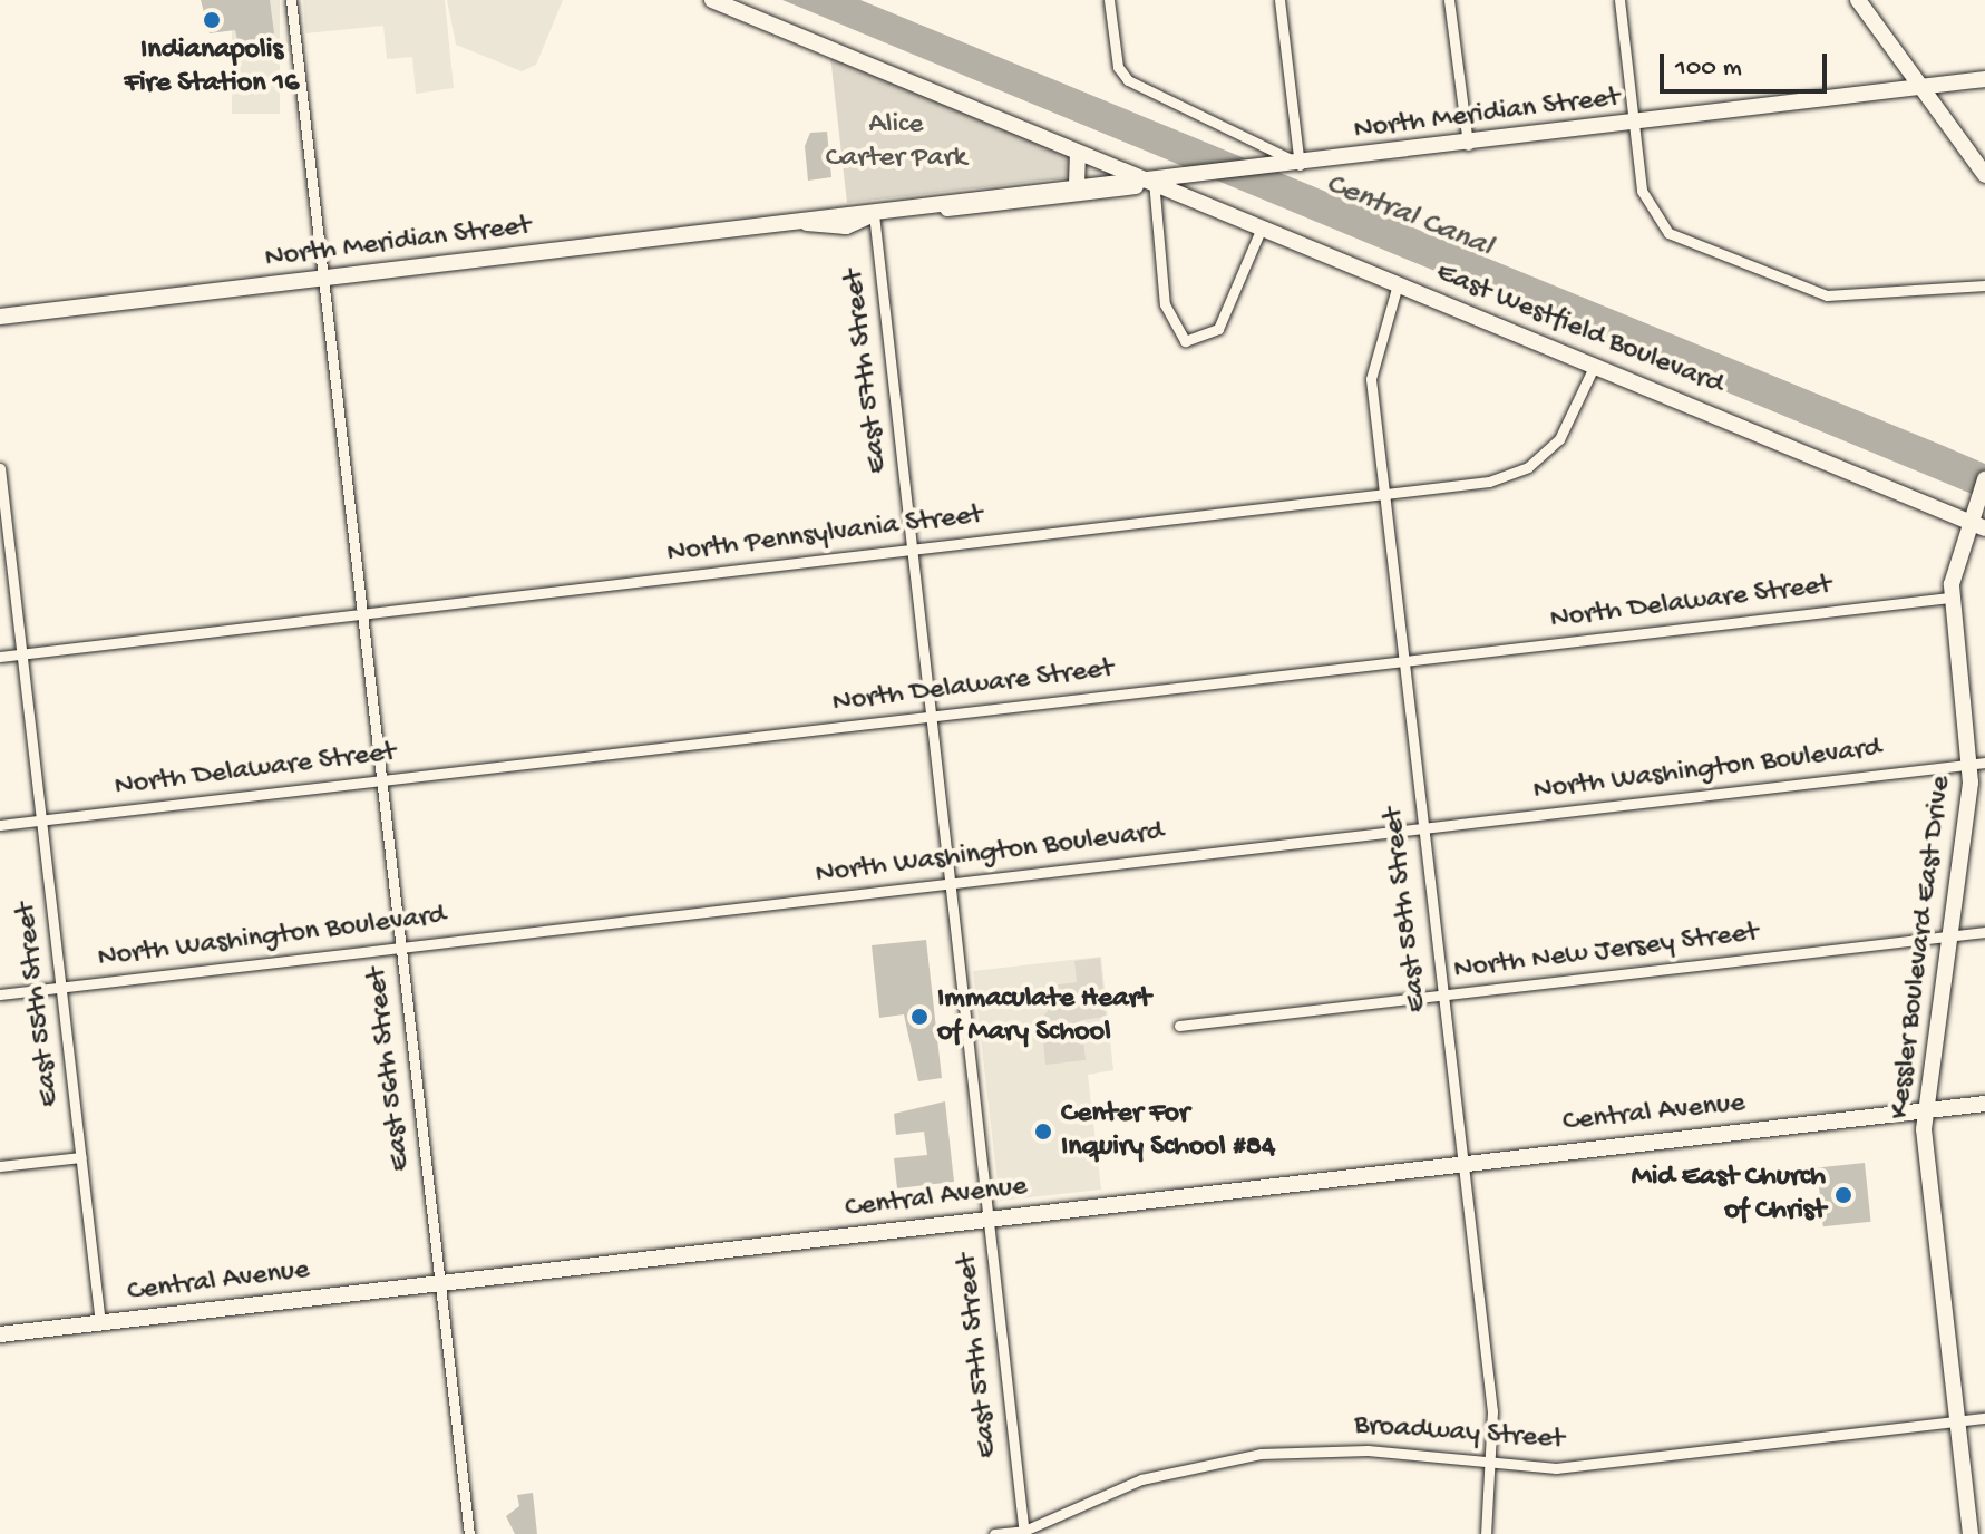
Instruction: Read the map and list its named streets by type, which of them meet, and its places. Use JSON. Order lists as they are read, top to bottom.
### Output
{
  "streets": {
    "main road": [
      "North Meridian Street",
      "East Westfield Boulevard",
      "Kessler Boulevard East Drive",
      "Central Avenue"
    ],
    "street": [
      "East 57th Street",
      "North Pennsylvania Street",
      "North Delaware Street",
      "North Washington Boulevard",
      "East 58th Street",
      "North New Jersey Street",
      "East 55th Street",
      "East 56th Street",
      "Broadway Street"
    ]
  },
  "crossings": [
    ["North Meridian Street", "East Westfield Boulevard"],
    ["North Meridian Street", "East 57th Street"],
    ["North Meridian Street", "East 56th Street"],
    ["East Westfield Boulevard", "North Pennsylvania Street"],
    ["East Westfield Boulevard", "East 58th Street"],
    ["East Westfield Boulevard", "Kessler Boulevard East Drive"],
    ["East 57th Street", "North Pennsylvania Street"],
    ["East 57th Street", "North Delaware Street"],
    ["East 57th Street", "North Washington Boulevard"],
    ["East 57th Street", "Central Avenue"],
    ["East 57th Street", "Broadway Street"],
    ["North Pennsylvania Street", "East 58th Street"],
    ["North Pennsylvania Street", "East 55th Street"],
    ["North Pennsylvania Street", "East 56th Street"],
    ["North Delaware Street", "East 58th Street"],
    ["North Delaware Street", "Kessler Boulevard East Drive"],
    ["North Delaware Street", "East 55th Street"],
    ["North Delaware Street", "East 56th Street"],
    ["North Washington Boulevard", "East 58th Street"],
    ["North Washington Boulevard", "Kessler Boulevard East Drive"],
    ["North Washington Boulevard", "East 55th Street"],
    ["North Washington Boulevard", "East 56th Street"],
    ["East 58th Street", "North New Jersey Street"],
    ["East 58th Street", "Central Avenue"],
    ["East 58th Street", "Broadway Street"],
    ["Kessler Boulevard East Drive", "North New Jersey Street"],
    ["Kessler Boulevard East Drive", "Central Avenue"],
    ["Kessler Boulevard East Drive", "Broadway Street"],
    ["East 55th Street", "Central Avenue"],
    ["East 56th Street", "Central Avenue"]
  ],
  "water": ["Central Canal"],
  "parks": ["Alice Carter Park"],
  "places": [
    "Indianapolis Fire Station 16",
    "Immaculate Heart of Mary School",
    "Center For Inquiry School #84",
    "Mid East Church of Christ"
  ],
  "scale_bar": "100 m"
}
